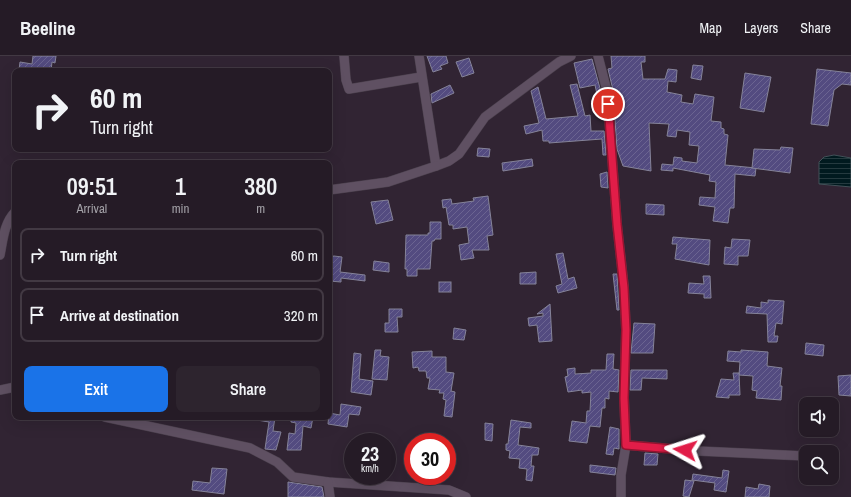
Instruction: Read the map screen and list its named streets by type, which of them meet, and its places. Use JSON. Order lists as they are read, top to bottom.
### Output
{
  "page": {
    "header": "Beeline",
    "nav": ["Map", "Layers", "Share"],
    "turn": ["60 m", "Turn right"],
    "eta": [
      "09:51",
      "Arrival",
      "1",
      "min",
      "380",
      "m"
    ],
    "list": [
      {
        "name": "Turn right",
        "value": "60 m"
      },
      {
        "name": "Arrive at destination",
        "value": "320 m"
      }
    ],
    "buttons": ["Exit", "Share"],
    "speed": "23 km/h",
    "limit": "30"
  }
}
